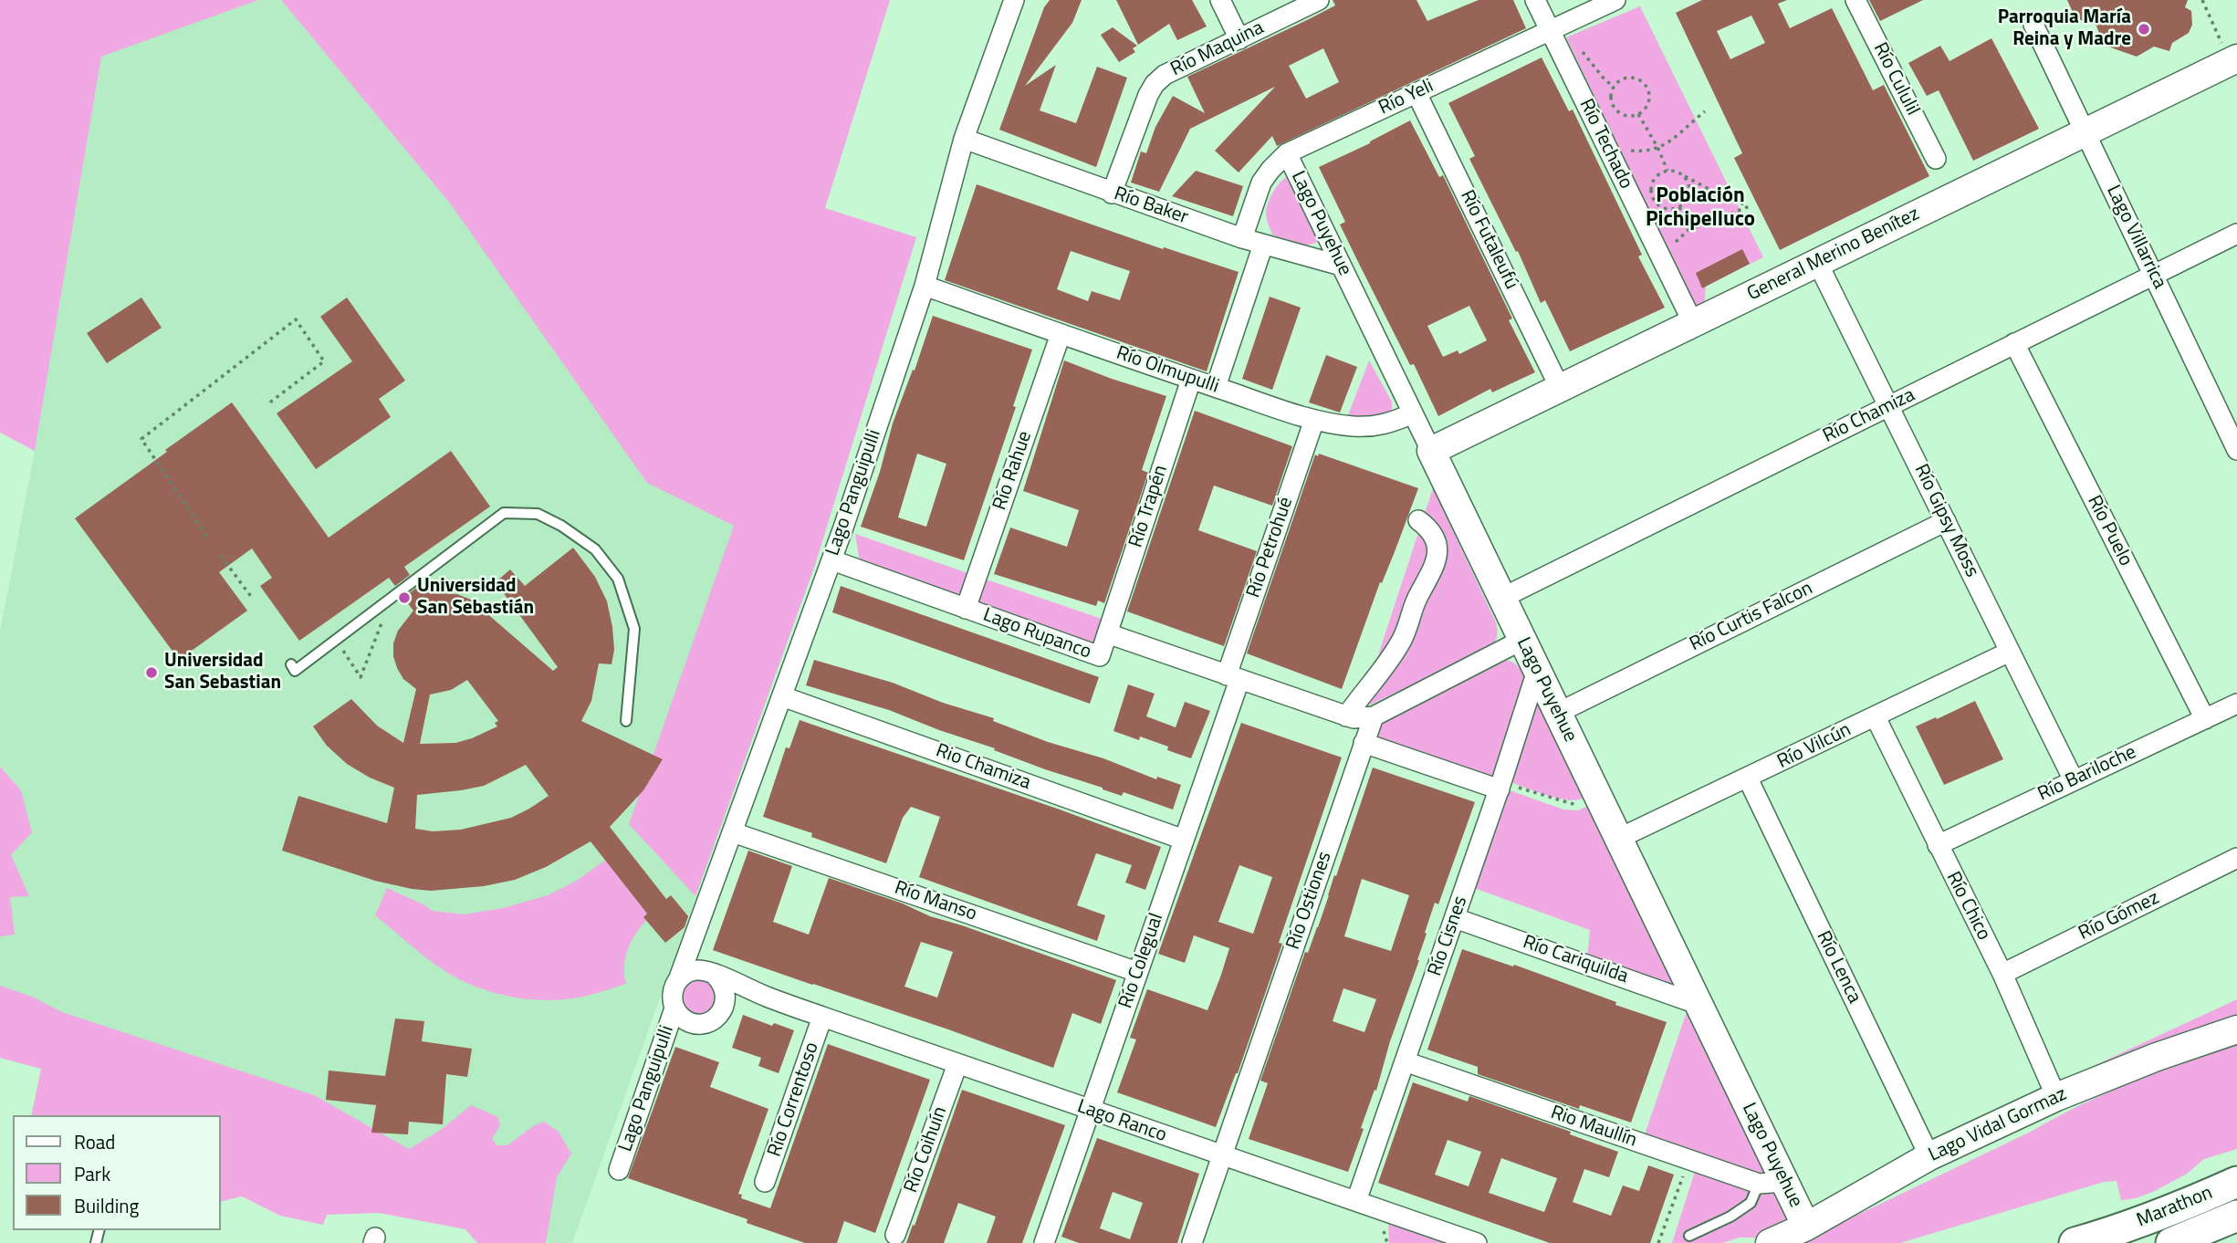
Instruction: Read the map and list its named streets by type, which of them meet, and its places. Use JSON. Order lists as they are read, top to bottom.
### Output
{
  "streets": {
    "main road": ["Marathon"],
    "street": [
      "Río Maquina",
      "Río Cululil",
      "Río Yeli",
      "Río Techado",
      "Río Baker",
      "Lago Puyehue",
      "Lago Villarrica",
      "Río Futaleufú",
      "General Merino Benítez",
      "Río Olmupulli",
      "Río Chamiza",
      "Río Rahue",
      "Lago Panguipulli",
      "Río Trapén",
      "Río Gipsy Moss",
      "Río Puelo",
      "Río Petrohué",
      "Río Curtis Falcon",
      "Lago Rupanco",
      "Río Vilcún",
      "Rio Chamiza",
      "Río Bariloche",
      "Río Ostiones",
      "Río Manso",
      "Río Chico",
      "Río Gómez",
      "Río Cisnes",
      "Río Cariquilda",
      "Río Colegual",
      "Río Lenca",
      "Río Correntoso",
      "Lago Ranco",
      "Lago Vidal Gormaz",
      "Rio Maullín",
      "Río Coihuín"
    ]
  },
  "crossings": [
    ["Río Maquina", "Río Baker"],
    ["Río Yeli", "Río Techado"],
    ["Río Yeli", "Río Baker"],
    ["Río Yeli", "Lago Puyehue"],
    ["Río Yeli", "Río Futaleufú"],
    ["Río Techado", "General Merino Benítez"],
    ["Río Baker", "Lago Puyehue"],
    ["Río Baker", "Lago Panguipulli"],
    ["Lago Puyehue", "General Merino Benítez"],
    ["Lago Puyehue", "Río Olmupulli"],
    ["Lago Puyehue", "Río Chamiza"],
    ["Lago Puyehue", "Río Curtis Falcon"],
    ["Lago Puyehue", "Río Vilcún"],
    ["Lago Puyehue", "Río Cisnes"],
    ["Lago Puyehue", "Río Cariquilda"],
    ["Lago Puyehue", "Lago Vidal Gormaz"],
    ["Lago Puyehue", "Rio Maullín"],
    ["Lago Villarrica", "General Merino Benítez"],
    ["Lago Villarrica", "Río Chamiza"],
    ["Río Futaleufú", "General Merino Benítez"],
    ["General Merino Benítez", "Río Gipsy Moss"],
    ["Río Olmupulli", "Río Rahue"],
    ["Río Olmupulli", "Lago Panguipulli"],
    ["Río Olmupulli", "Río Trapén"],
    ["Río Olmupulli", "Río Petrohué"],
    ["Río Chamiza", "Río Gipsy Moss"],
    ["Río Chamiza", "Río Puelo"],
    ["Río Rahue", "Lago Rupanco"],
    ["Lago Panguipulli", "Lago Rupanco"],
    ["Lago Panguipulli", "Rio Chamiza"],
    ["Lago Panguipulli", "Río Manso"],
    ["Lago Panguipulli", "Lago Ranco"],
    ["Río Trapén", "Lago Rupanco"],
    ["Río Gipsy Moss", "Río Curtis Falcon"],
    ["Río Gipsy Moss", "Río Vilcún"],
    ["Río Gipsy Moss", "Río Bariloche"],
    ["Río Puelo", "Río Bariloche"],
    ["Río Petrohué", "Lago Rupanco"],
    ["Río Petrohué", "Río Colegual"],
    ["Lago Rupanco", "Río Ostiones"],
    ["Lago Rupanco", "Río Colegual"],
    ["Río Vilcún", "Río Chico"],
    ["Río Vilcún", "Río Lenca"],
    ["Rio Chamiza", "Río Colegual"],
    ["Río Bariloche", "Río Chico"],
    ["Río Ostiones", "Lago Ranco"],
    ["Río Manso", "Río Colegual"],
    ["Río Chico", "Río Gómez"],
    ["Río Chico", "Lago Vidal Gormaz"],
    ["Río Cisnes", "Río Cariquilda"],
    ["Río Cisnes", "Lago Ranco"],
    ["Río Cisnes", "Rio Maullín"],
    ["Río Colegual", "Lago Ranco"],
    ["Río Lenca", "Lago Vidal Gormaz"],
    ["Río Correntoso", "Lago Ranco"],
    ["Lago Ranco", "Río Coihuín"]
  ],
  "districts": ["Población Pichipelluco"],
  "places": ["Parroquia María Reina y Madre", "Universidad San Sebastián", "Universidad San Sebastian"],
  "legend": ["Road", "Park", "Building"]
}
